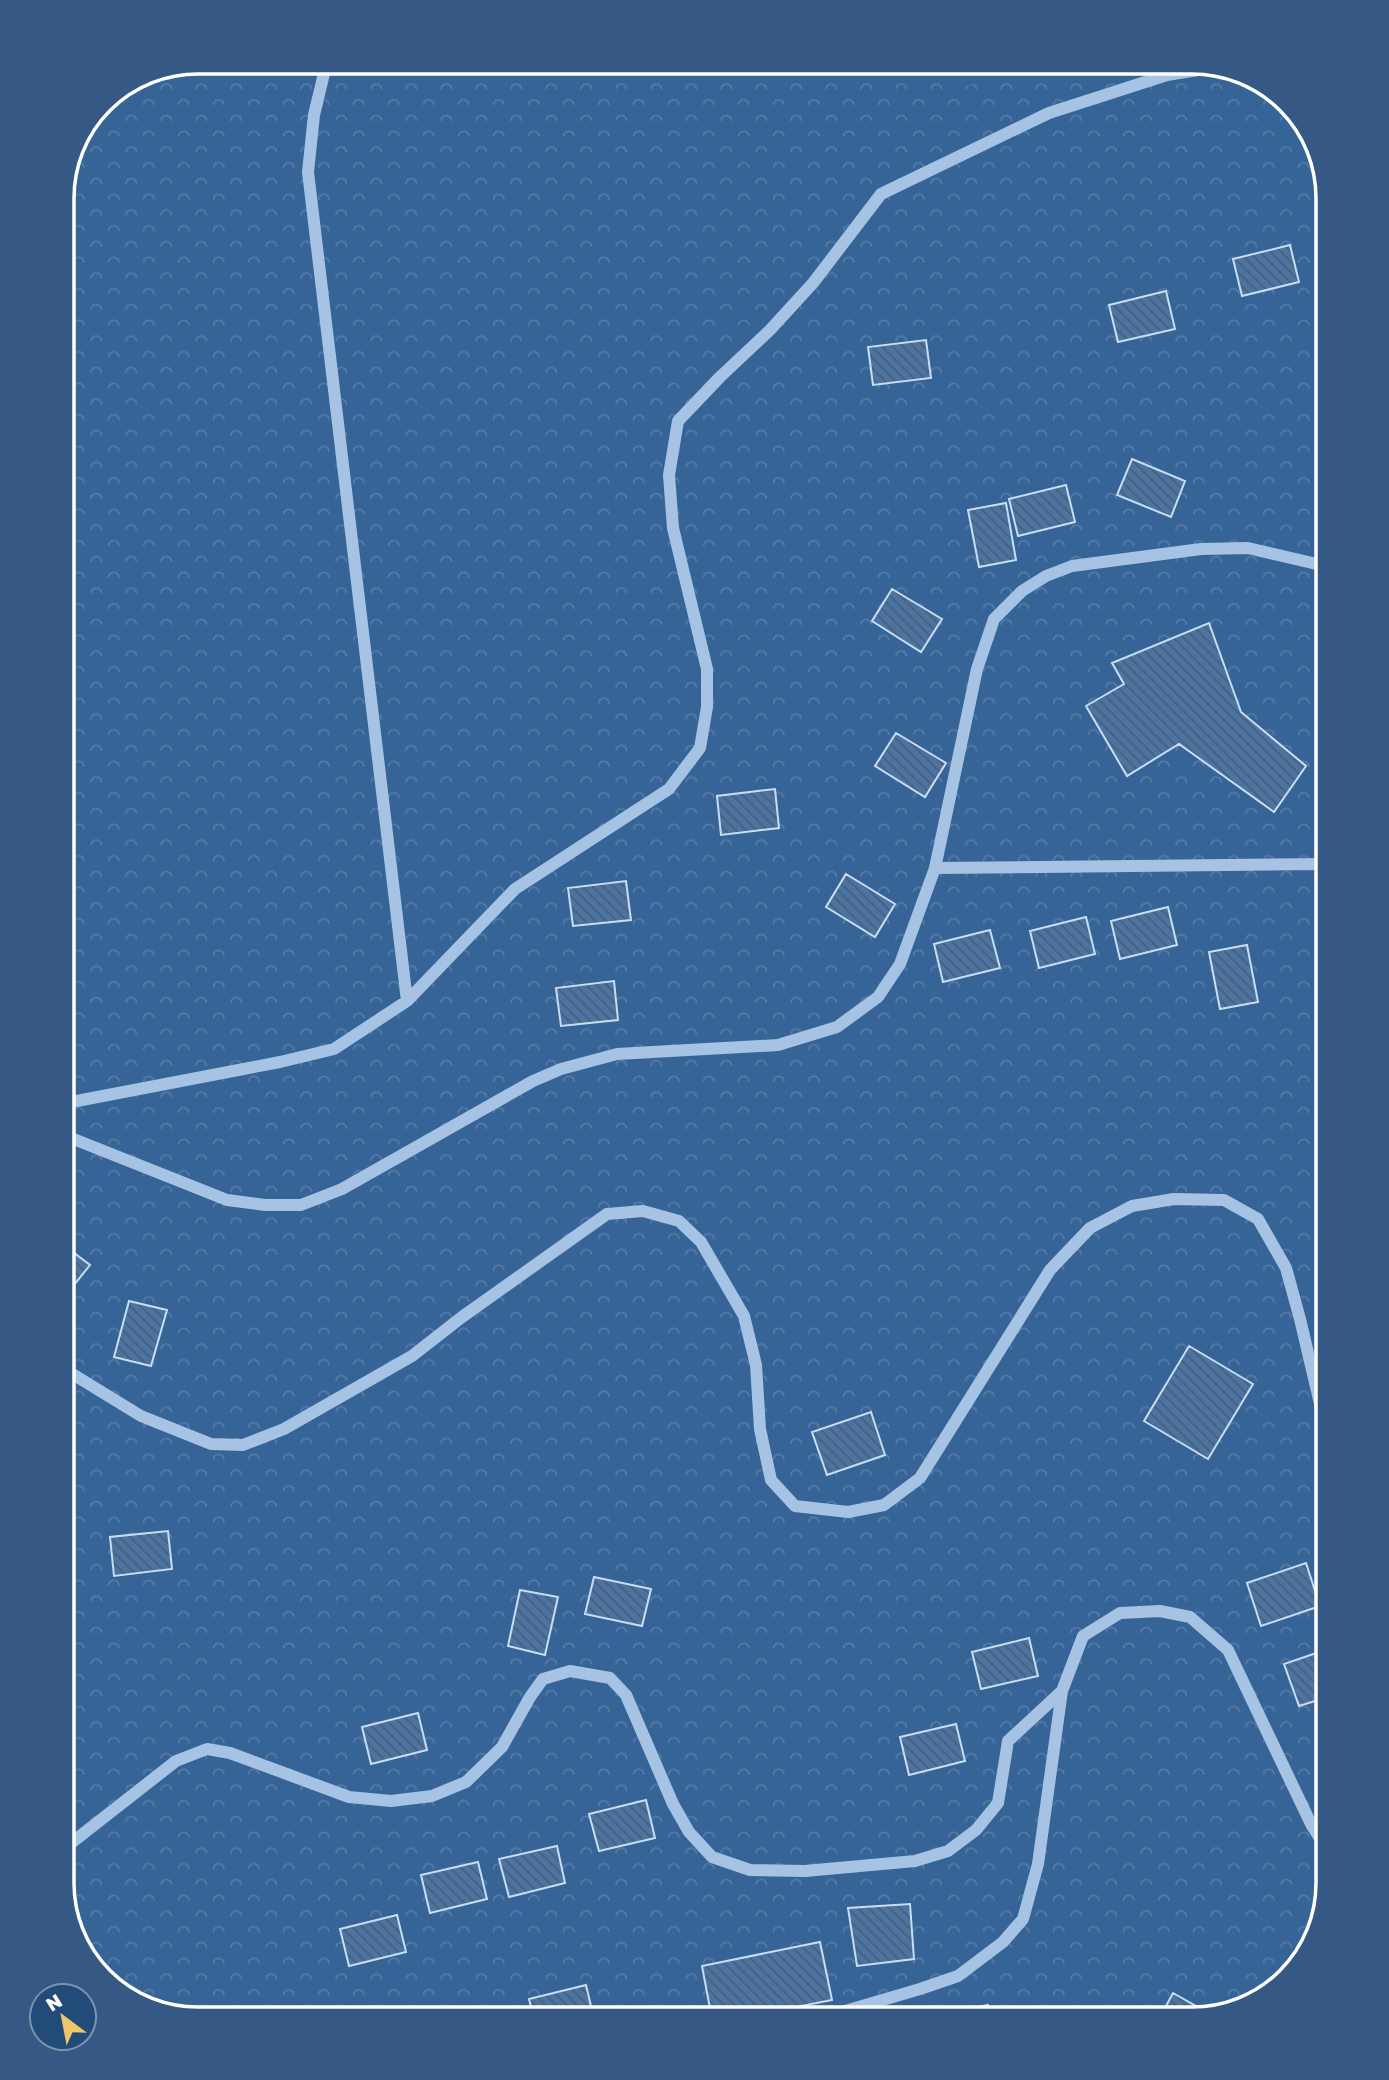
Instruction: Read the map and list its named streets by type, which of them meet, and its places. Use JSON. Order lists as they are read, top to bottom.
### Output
{
  "north": "top left"
}
